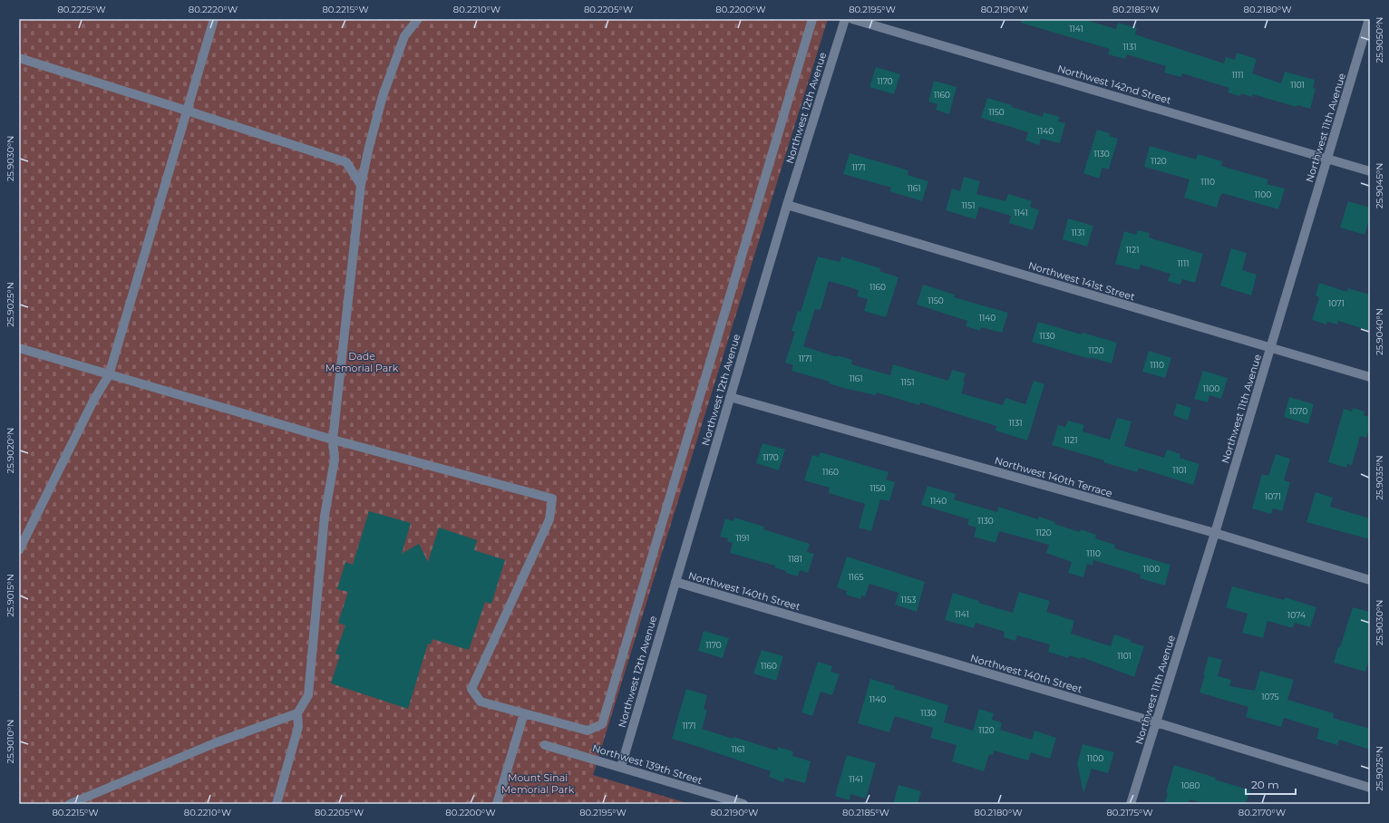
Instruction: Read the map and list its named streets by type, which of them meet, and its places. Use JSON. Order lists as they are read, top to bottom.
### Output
{
  "streets": {
    "street": [
      "Northwest 142nd Street",
      "Northwest 12th Avenue",
      "Northwest 11th Avenue",
      "Northwest 141st Street",
      "Northwest 140th Terrace",
      "Northwest 140th Street",
      "Northwest 139th Street"
    ]
  },
  "crossings": [
    ["Northwest 142nd Street", "Northwest 11th Avenue"],
    ["Northwest 12th Avenue", "Northwest 141st Street"],
    ["Northwest 12th Avenue", "Northwest 140th Terrace"],
    ["Northwest 12th Avenue", "Northwest 140th Street"],
    ["Northwest 12th Avenue", "Northwest 139th Street"],
    ["Northwest 11th Avenue", "Northwest 141st Street"],
    ["Northwest 11th Avenue", "Northwest 140th Terrace"],
    ["Northwest 11th Avenue", "Northwest 140th Street"]
  ],
  "parks": ["Dade Memorial Park", "Mount Sinai Memorial Park"],
  "house_numbers": [
    "1141",
    "1131",
    "1111",
    "1170",
    "1101",
    "1160",
    "1150",
    "1140",
    "1130",
    "1120",
    "1171",
    "1110",
    "1161",
    "1100",
    "1151",
    "1141",
    "1131",
    "1121",
    "1111",
    "1160",
    "1150",
    "1071",
    "1140",
    "1130",
    "1120",
    "1171",
    "1110",
    "1161",
    "1151",
    "1100",
    "1070",
    "1131",
    "1121",
    "1170",
    "1101",
    "1160",
    "1150",
    "1071",
    "1140",
    "1130",
    "1120",
    "1191",
    "1110",
    "1181",
    "1100",
    "1165",
    "1153",
    "1141",
    "1074",
    "1170",
    "1101",
    "1160",
    "1075",
    "1140",
    "1130",
    "1171",
    "1120",
    "1161",
    "1100",
    "1141",
    "1080"
  ],
  "scale_bar": "20 m",
  "coordinates": [
    "80.2225°W",
    "80.2220°W",
    "80.2215°W",
    "80.2210°W",
    "80.2205°W",
    "80.2200°W",
    "80.2195°W",
    "80.2190°W",
    "80.2185°W",
    "80.2180°W",
    "25.9050°N",
    "25.9030°N",
    "25.9045°N",
    "25.9025°N",
    "25.9040°N",
    "25.9020°N",
    "25.9035°N",
    "25.9015°N",
    "25.9010°N",
    "80.2175°W",
    "80.2170°W"
  ]
}
